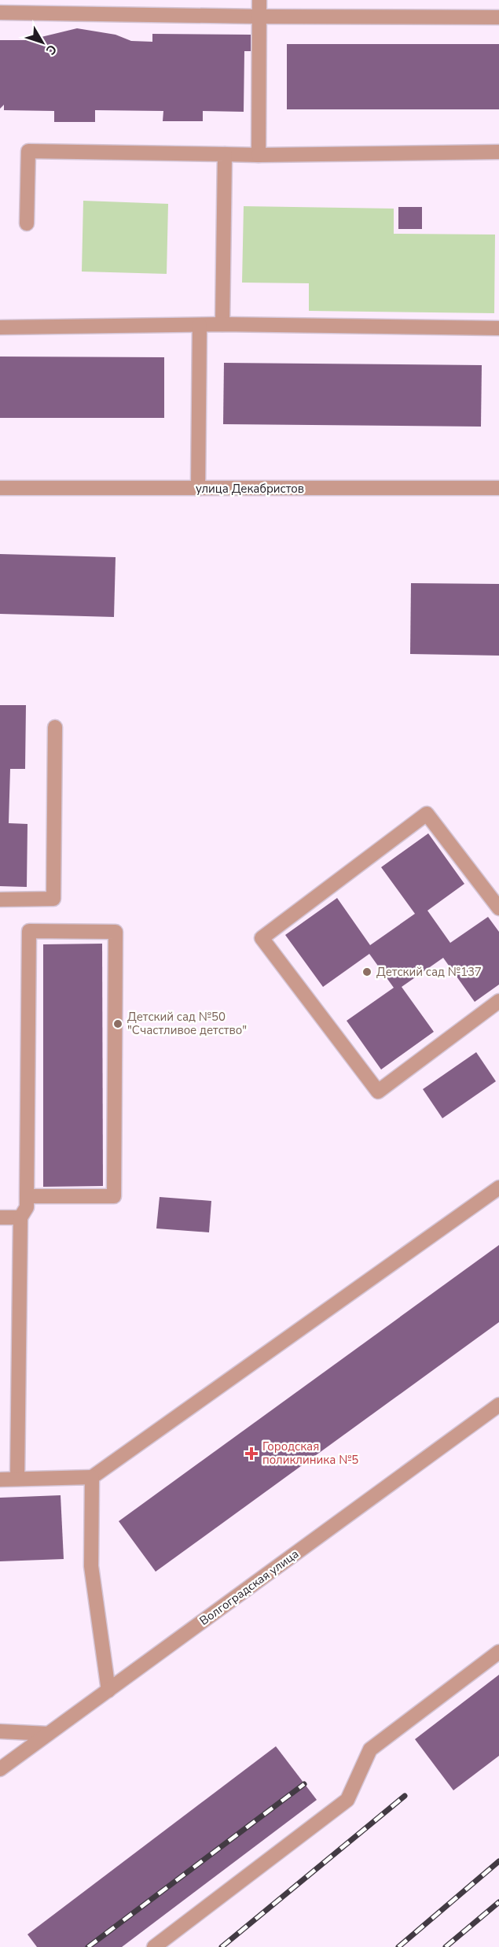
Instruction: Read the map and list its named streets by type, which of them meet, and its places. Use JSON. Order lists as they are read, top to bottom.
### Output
{
  "streets": {
    "street": ["улица Декабристов", "Волгоградская улица"]
  },
  "places": {
    "other": ["Детский сад №137", "Детский сад №50 \"Счастливое детство\""],
    "health": ["Городская поликлиника №5"]
  },
  "north": "bottom right"
}
